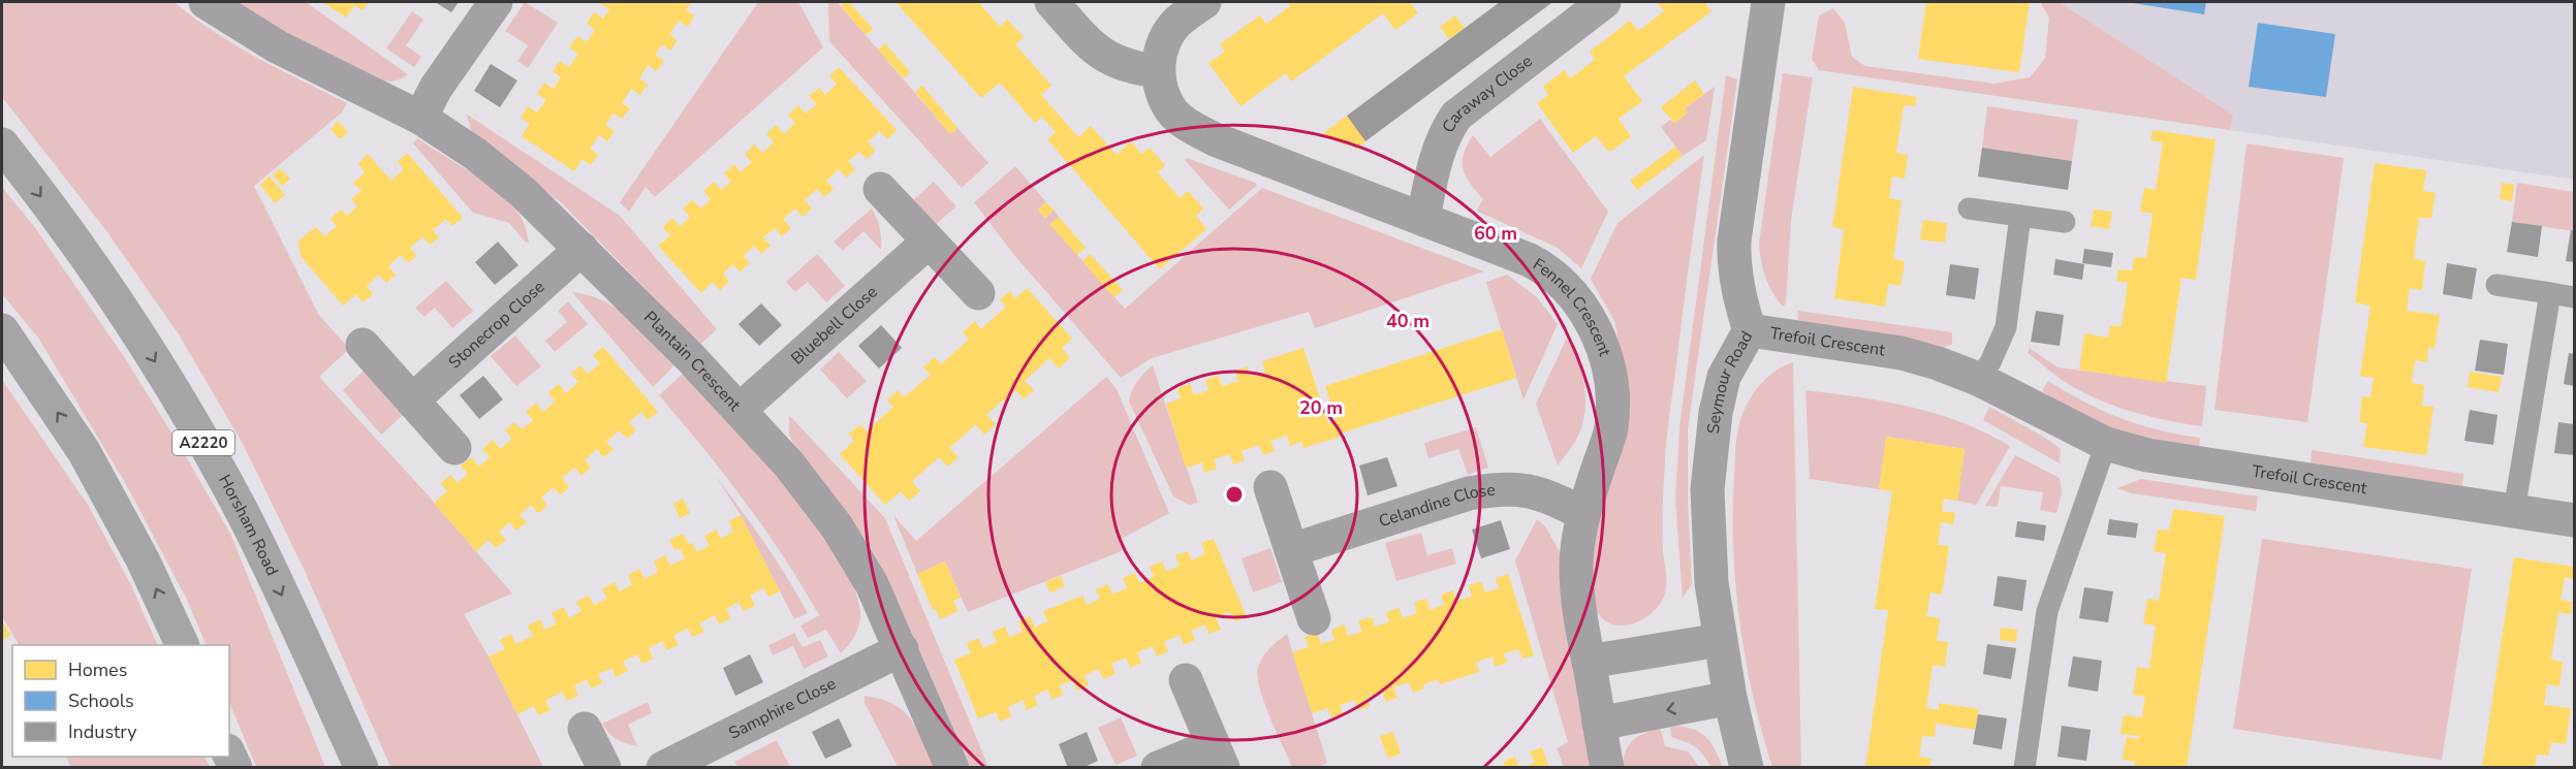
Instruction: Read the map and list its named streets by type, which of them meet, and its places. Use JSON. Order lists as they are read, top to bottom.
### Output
{
  "streets": {
    "main road": ["A2220", "Horsham Road"],
    "street": [
      "Caraway Close",
      "Fennel Crescent",
      "Stonecrop Close",
      "Bluebell Close",
      "Trefoil Crescent",
      "Plantain Crescent",
      "Seymour Road",
      "Celandine Close",
      "Samphire Close"
    ]
  },
  "crossings": [
    ["Caraway Close", "Fennel Crescent"],
    ["Fennel Crescent", "Celandine Close"],
    ["Stonecrop Close", "Plantain Crescent"],
    ["Bluebell Close", "Plantain Crescent"],
    ["Trefoil Crescent", "Seymour Road"],
    ["Plantain Crescent", "Samphire Close"]
  ],
  "legend": ["Homes", "Schools", "Industry"],
  "rings": ["60 m", "40 m", "20 m"]
}
